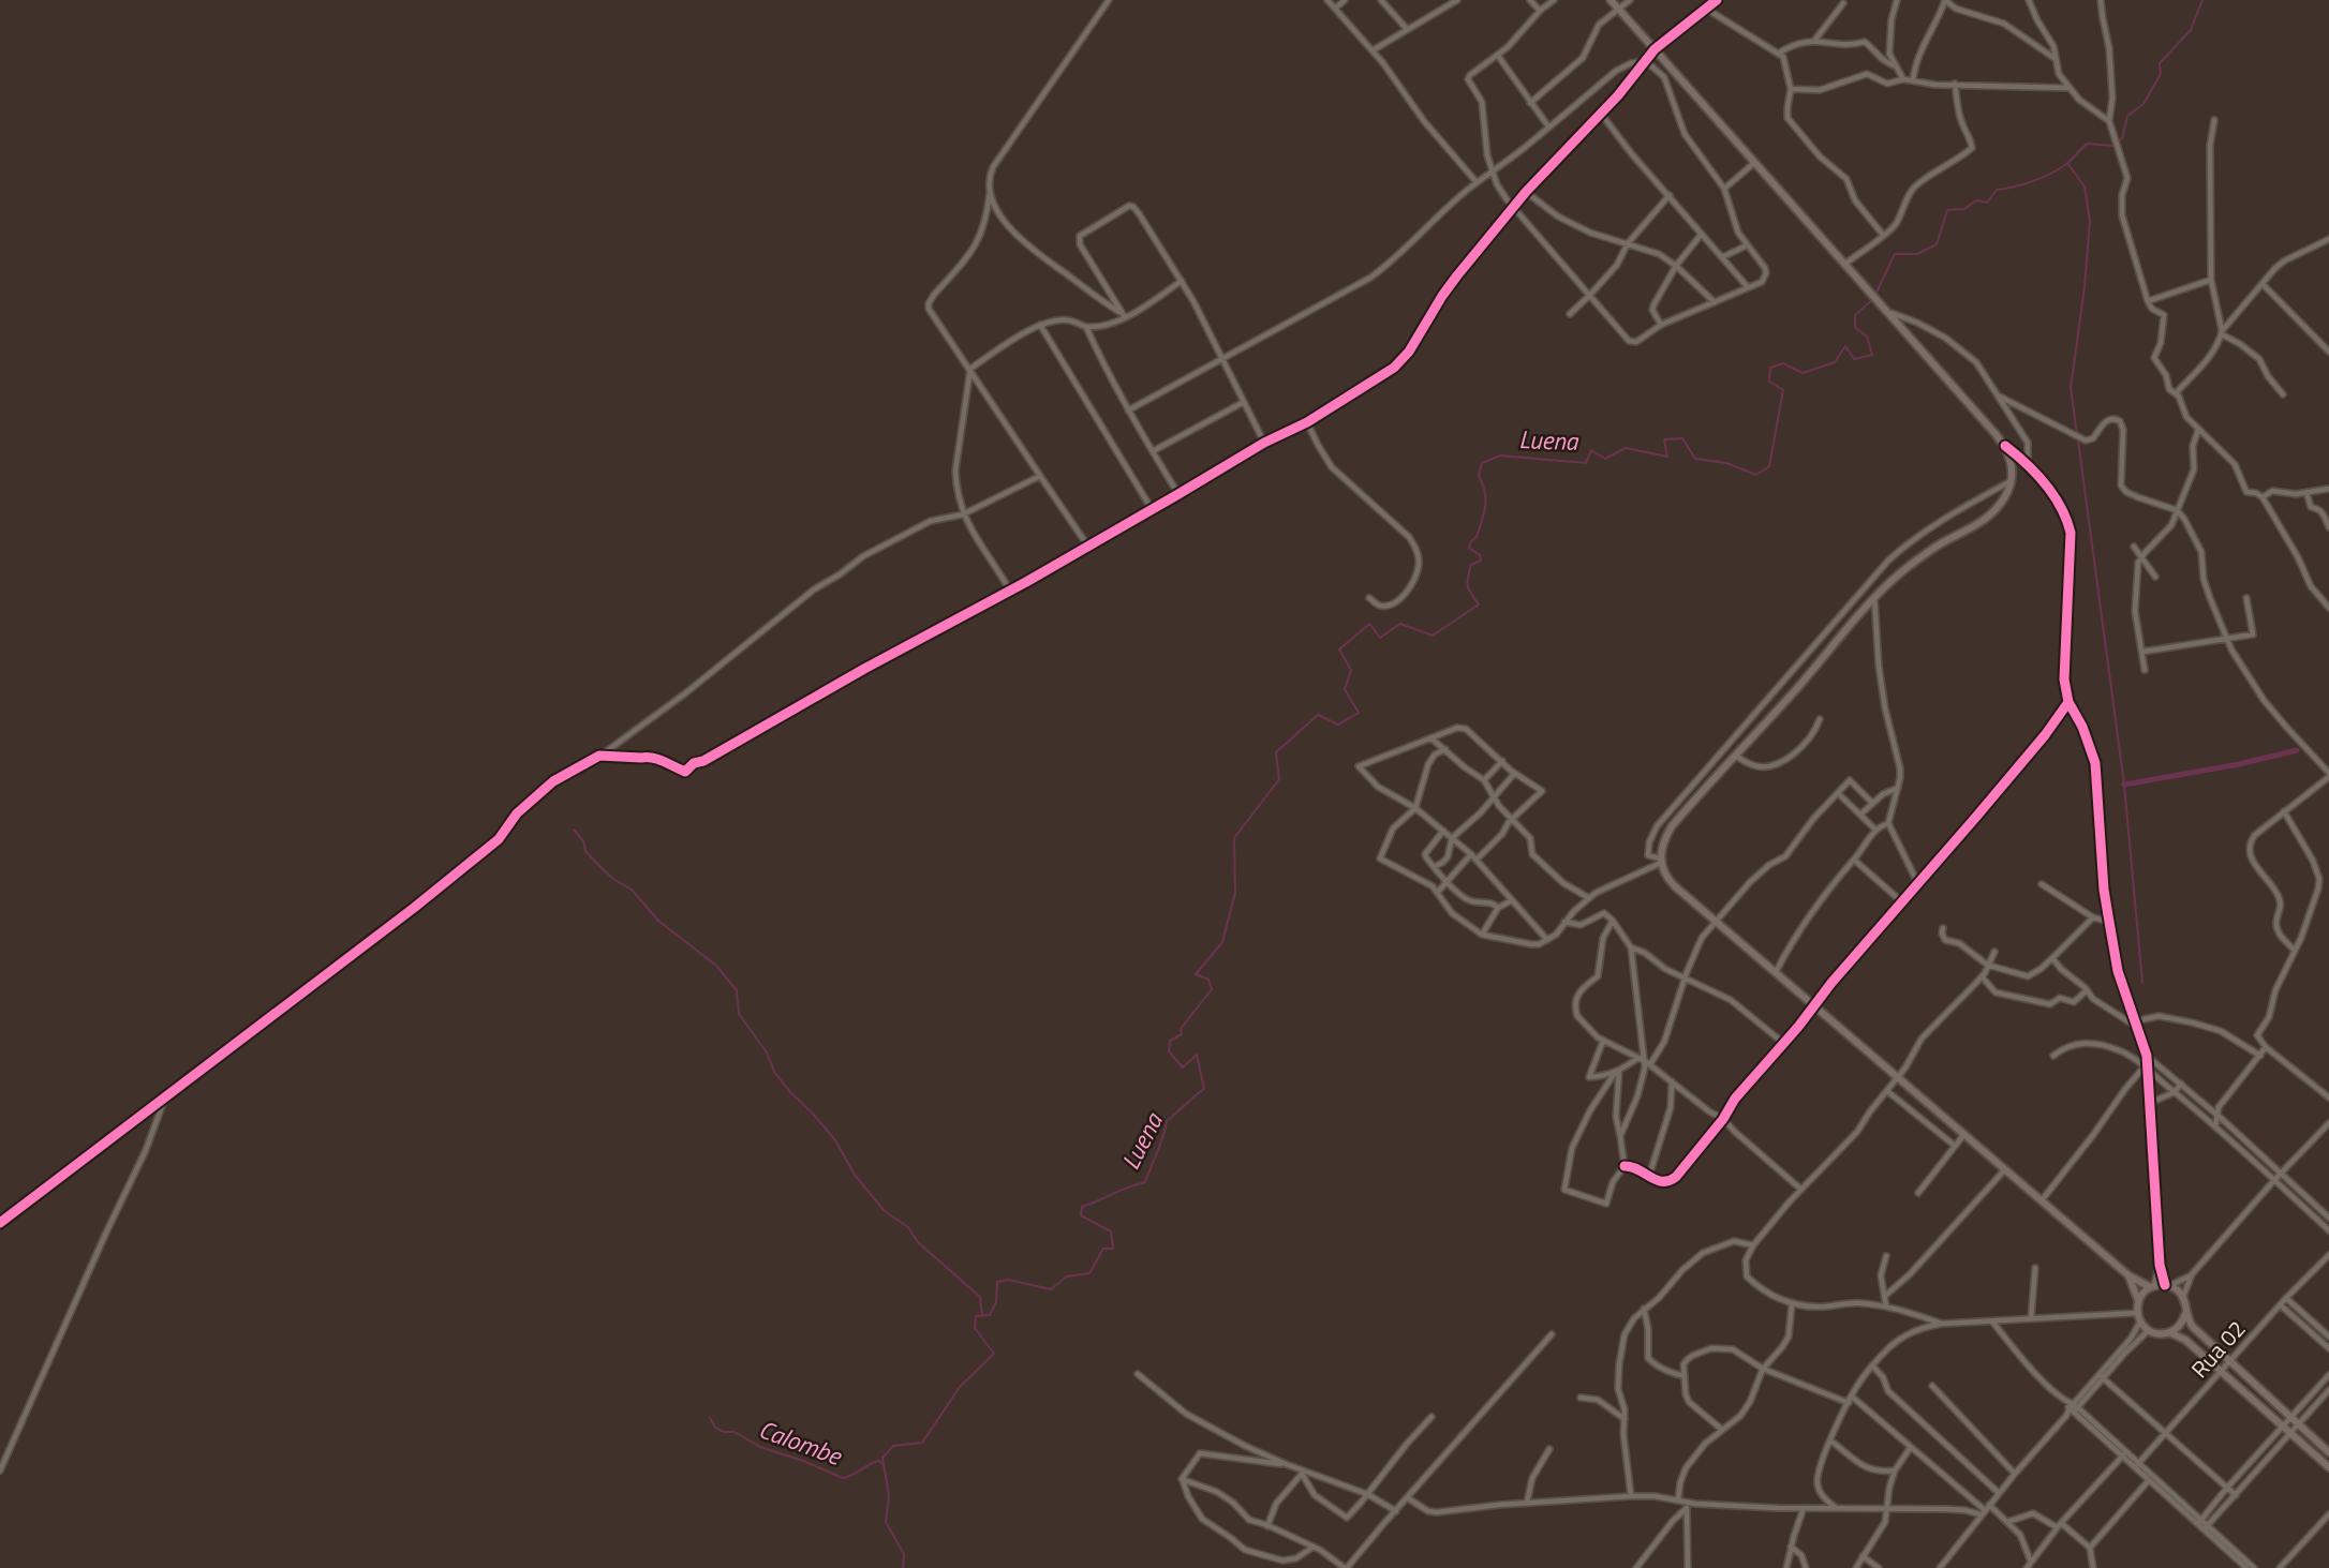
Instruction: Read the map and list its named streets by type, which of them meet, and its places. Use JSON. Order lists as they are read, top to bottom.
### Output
{
  "streets": {
    "street": ["Rua 02"]
  },
  "water": ["Luena", "Calombe"]
}
